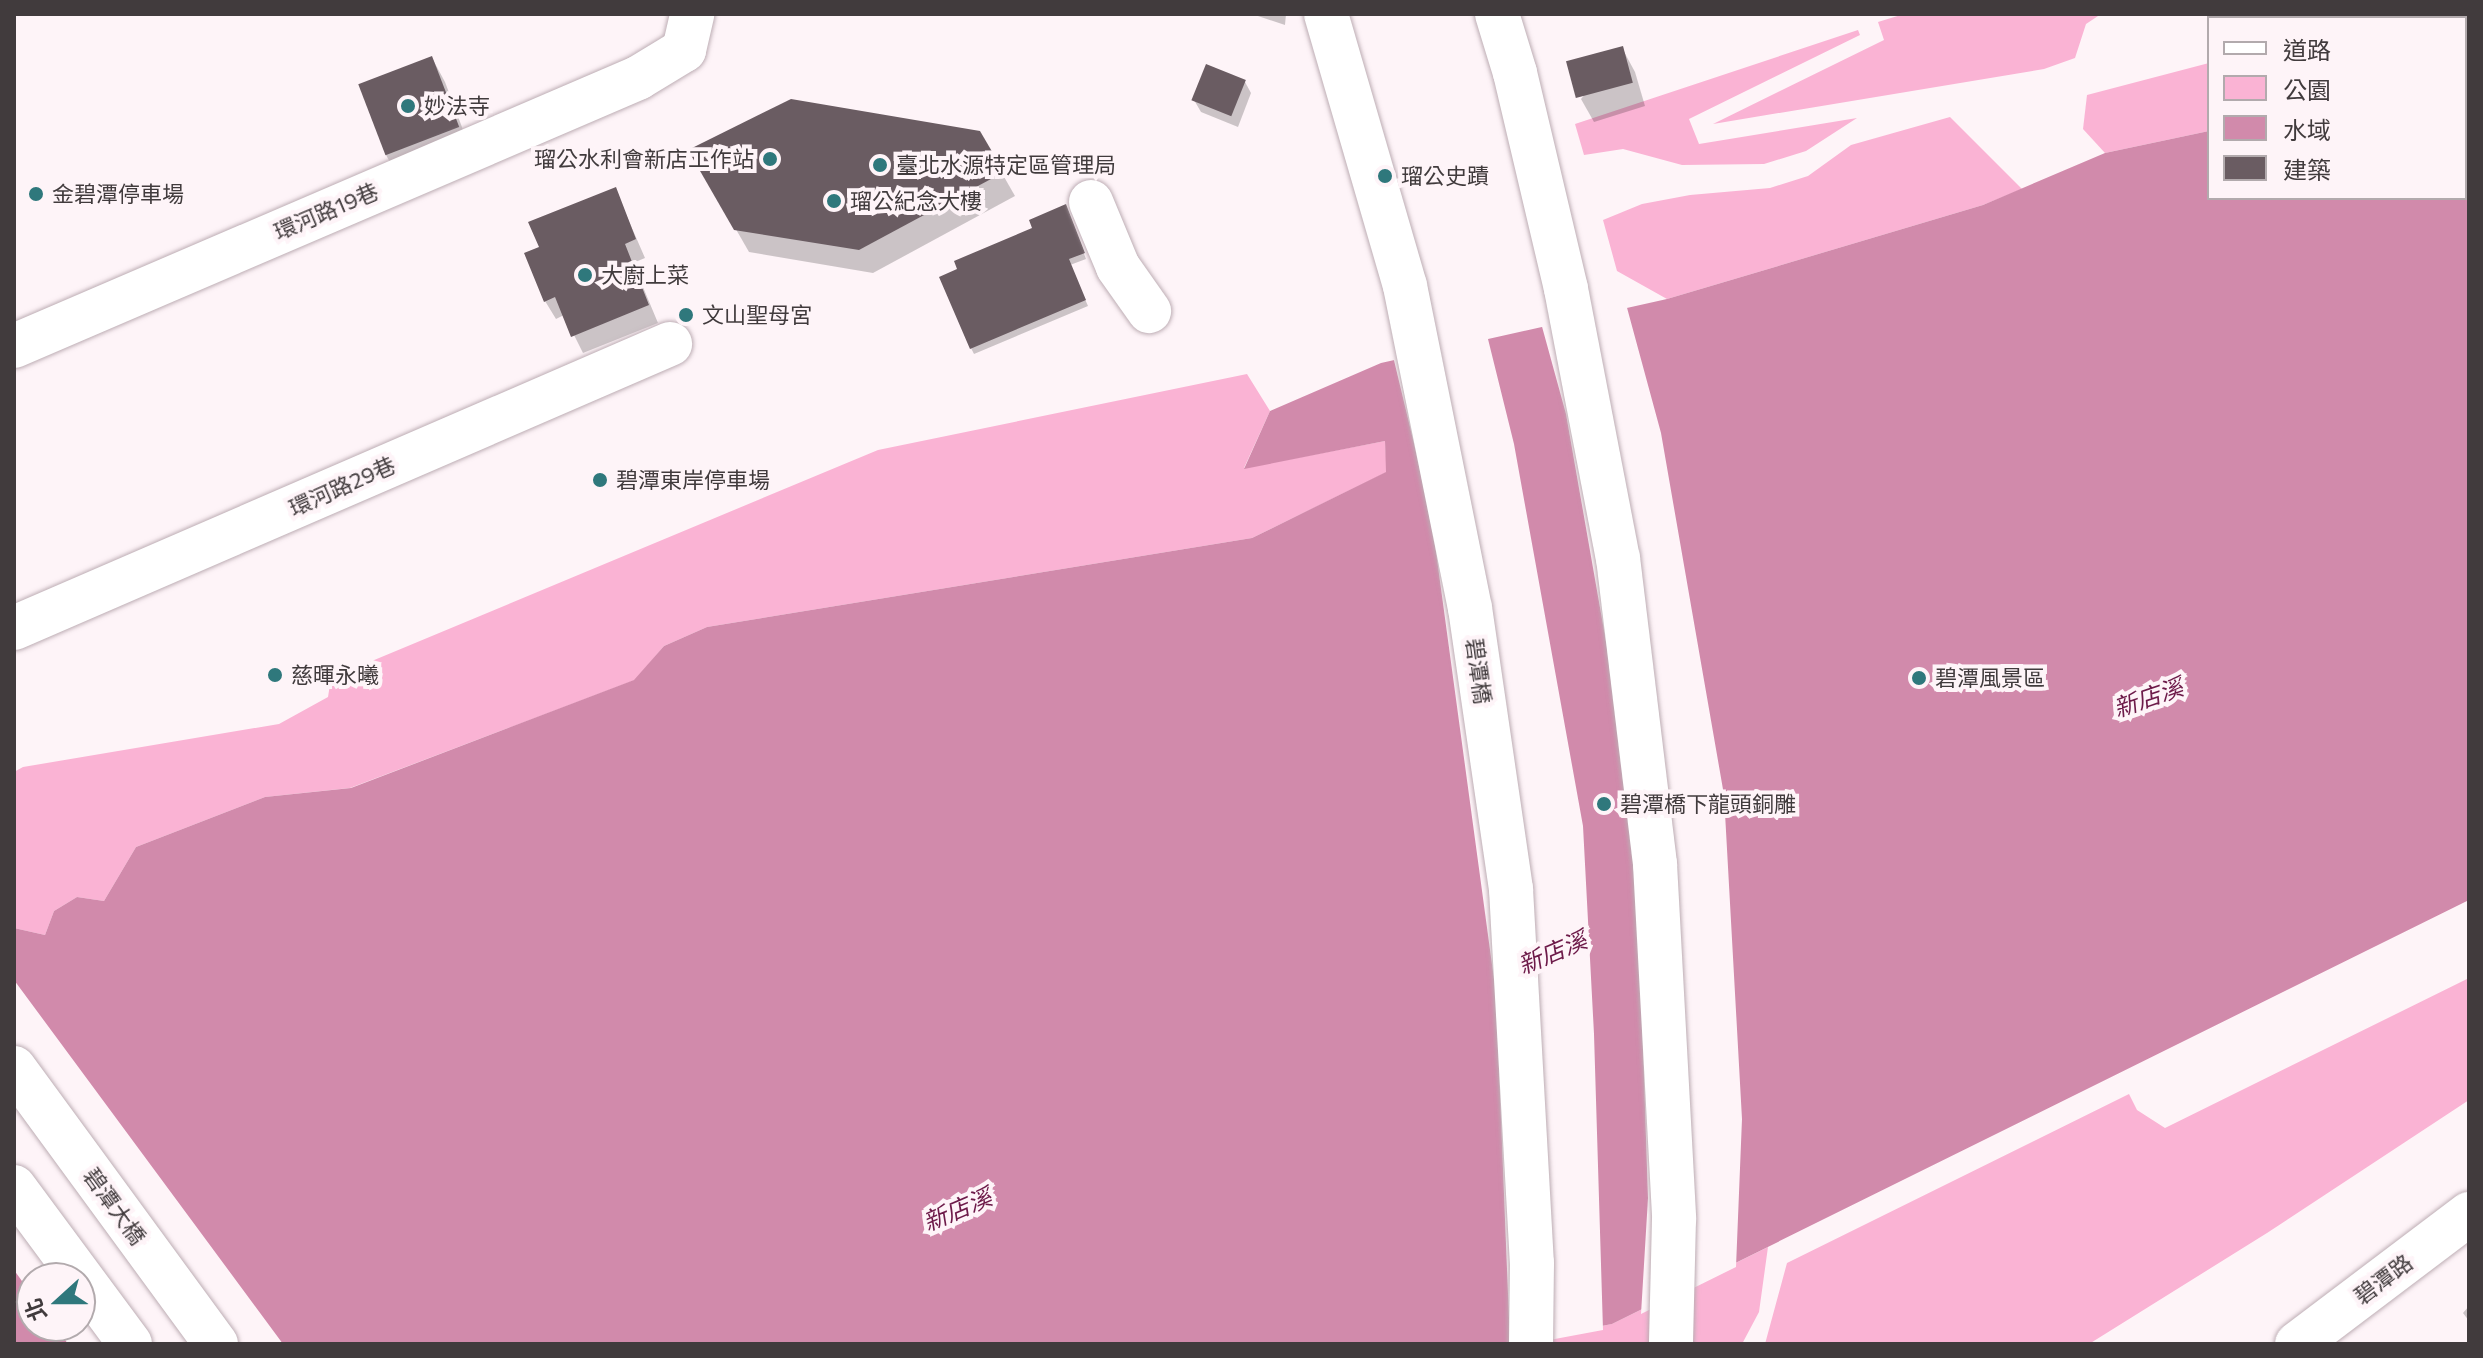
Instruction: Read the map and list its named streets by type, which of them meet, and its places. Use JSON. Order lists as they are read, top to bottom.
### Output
{
  "streets": {
    "main road": [
      "環河路19巷",
      "環河路29巷",
      "碧潭橋",
      "碧潭大橋",
      "碧潭路"
    ]
  },
  "water": ["新店溪"],
  "places": [
    "妙法寺",
    "瑠公水利會新店工作站",
    "臺北水源特定區管理局",
    "瑠公史蹟",
    "金碧潭停車場",
    "瑠公紀念大樓",
    "大廚上菜",
    "文山聖母宮",
    "碧潭東岸停車場",
    "慈暉永曦",
    "碧潭風景區",
    "碧潭橋下龍頭銅雕"
  ],
  "legend": [
    "道路",
    "公園",
    "水域",
    "建築"
  ],
  "north": "left"
}
